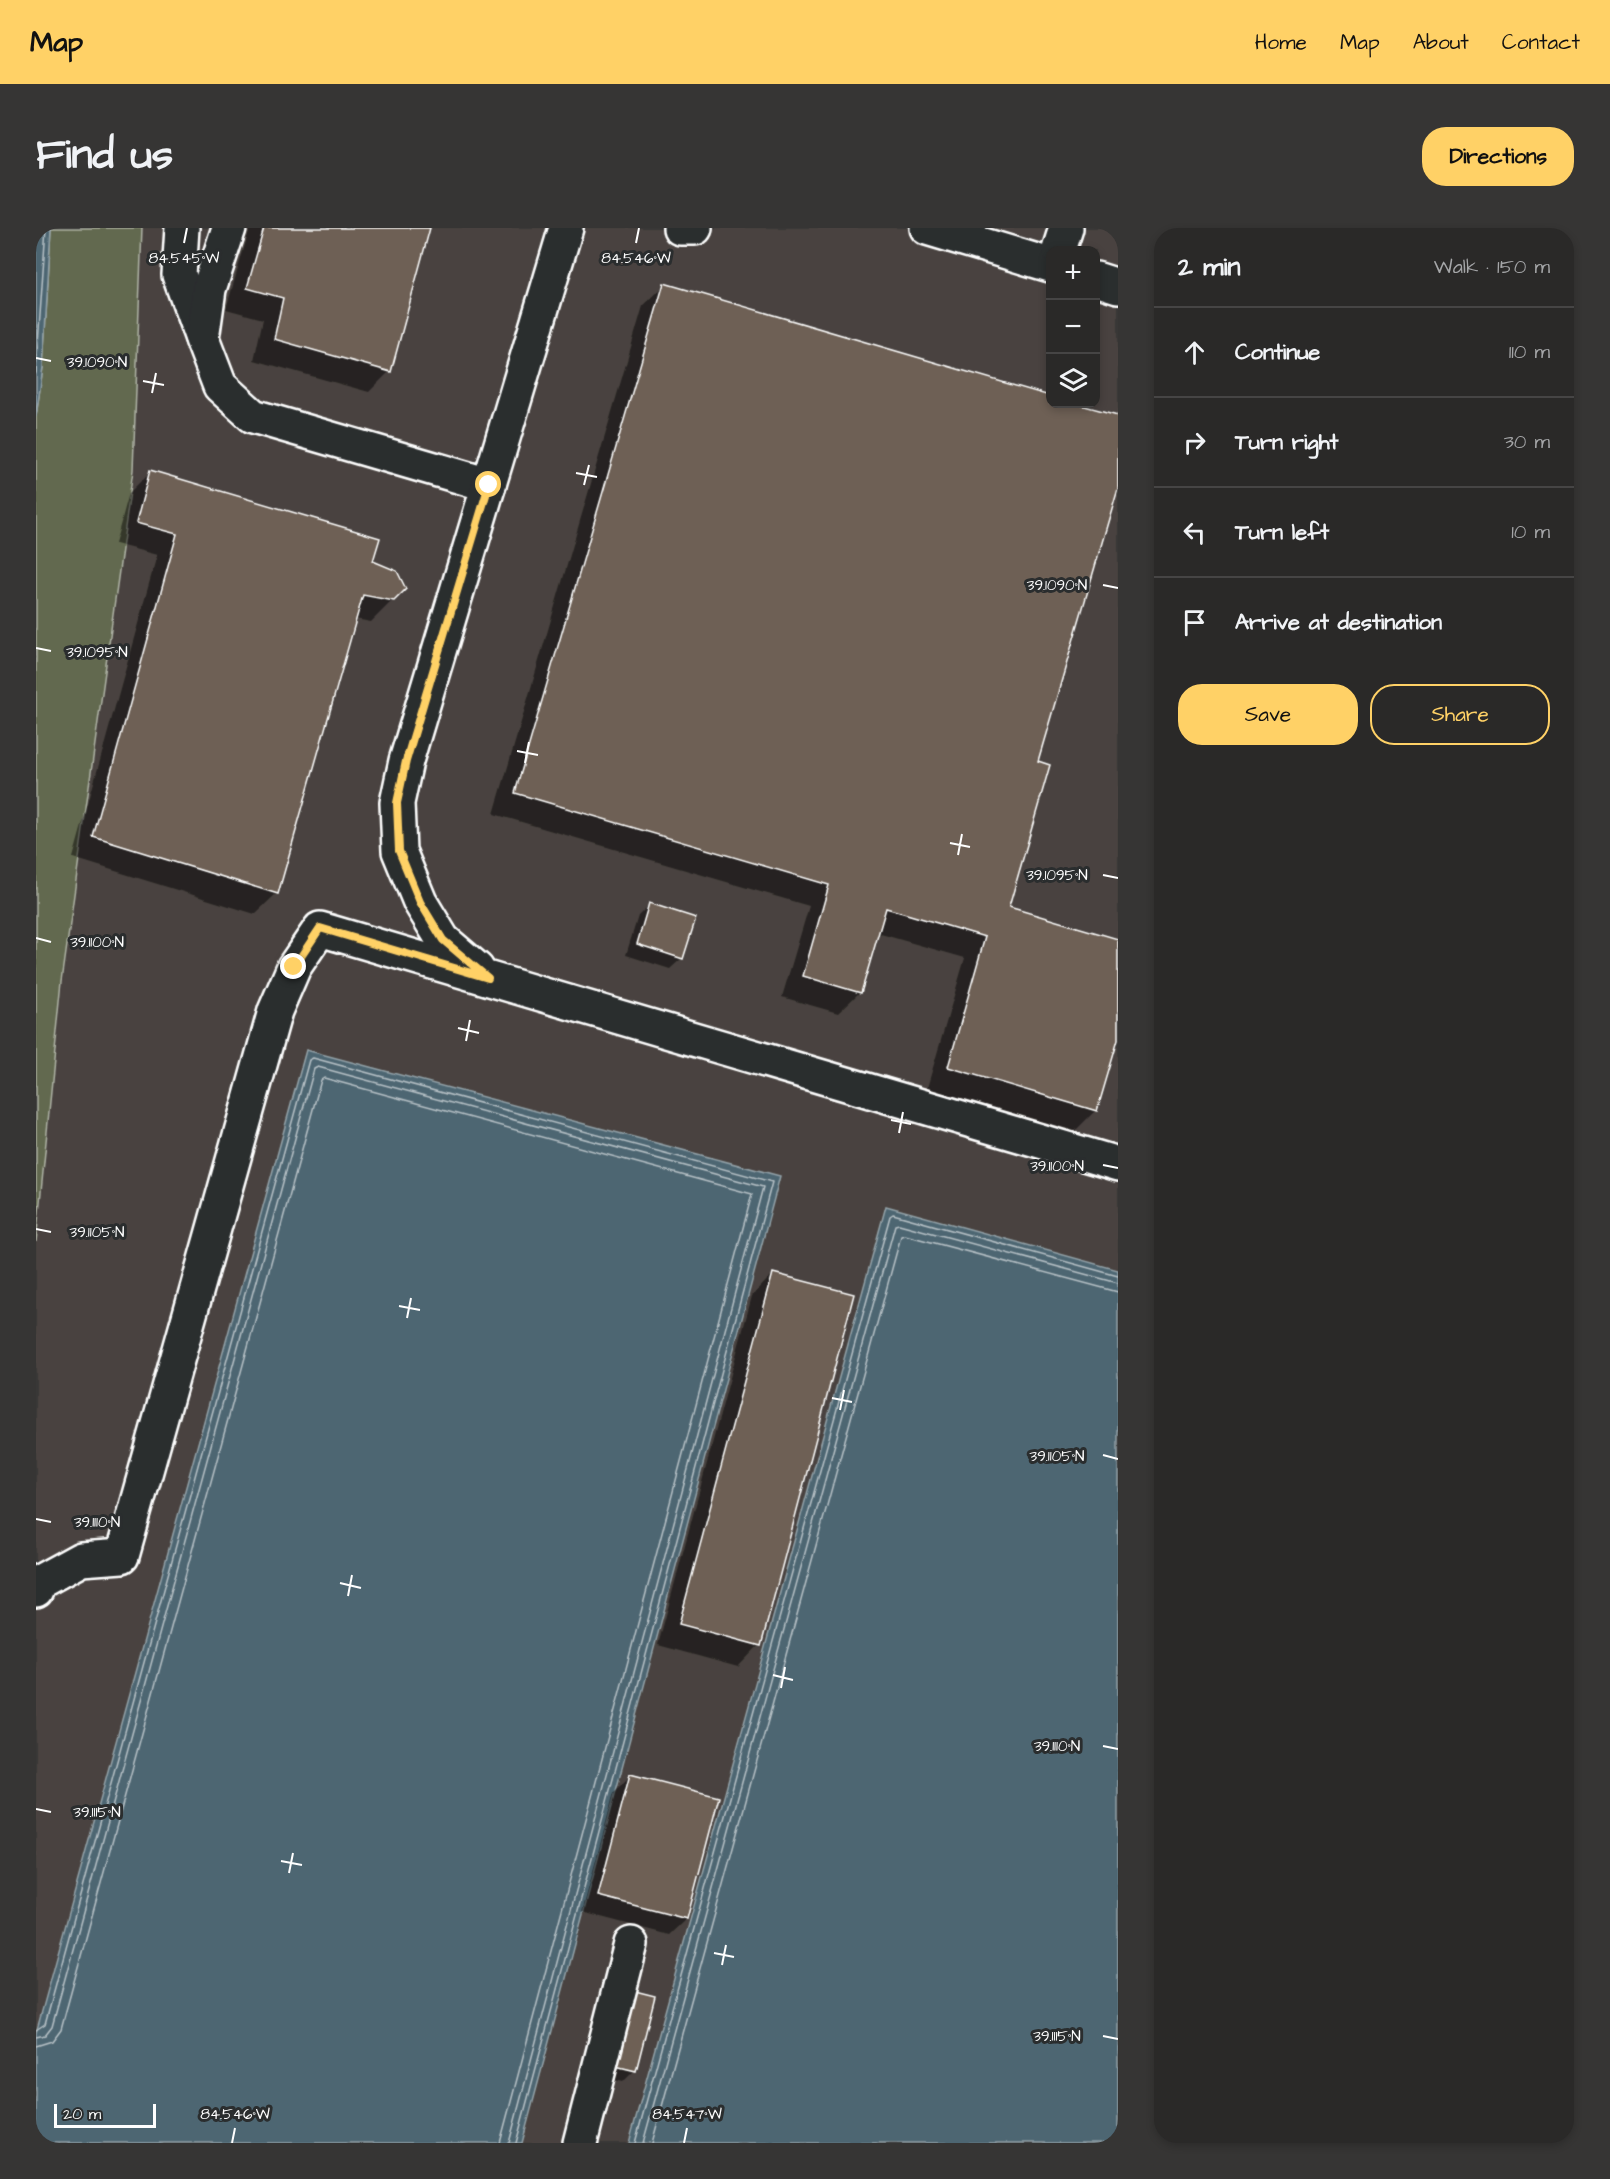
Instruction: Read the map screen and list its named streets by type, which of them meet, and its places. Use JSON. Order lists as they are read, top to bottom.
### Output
{
  "scale_bar": "20 m",
  "page": {
    "header": "Map",
    "nav": [
      "Home",
      "Map",
      "About",
      "Contact"
    ],
    "title": "Find us",
    "buttons": [
      "Directions",
      ["Save", "Share"]
    ],
    "heading": ["2 min", "Walk · 150 m"],
    "map_buttons": ["+", "−"],
    "list": [
      ["Continue", "110 m"],
      ["Turn right", "30 m"],
      ["Turn left", "10 m"],
      "Arrive at destination"
    ],
    "scale": "20 m"
  },
  "coordinates": [
    "84.545°W",
    "84.546°W",
    "39.1090°N",
    "39.1095°N",
    "39.1100°N",
    "39.1105°N",
    "39.1110°N",
    "39.1115°N",
    "84.547°W"
  ]
}
